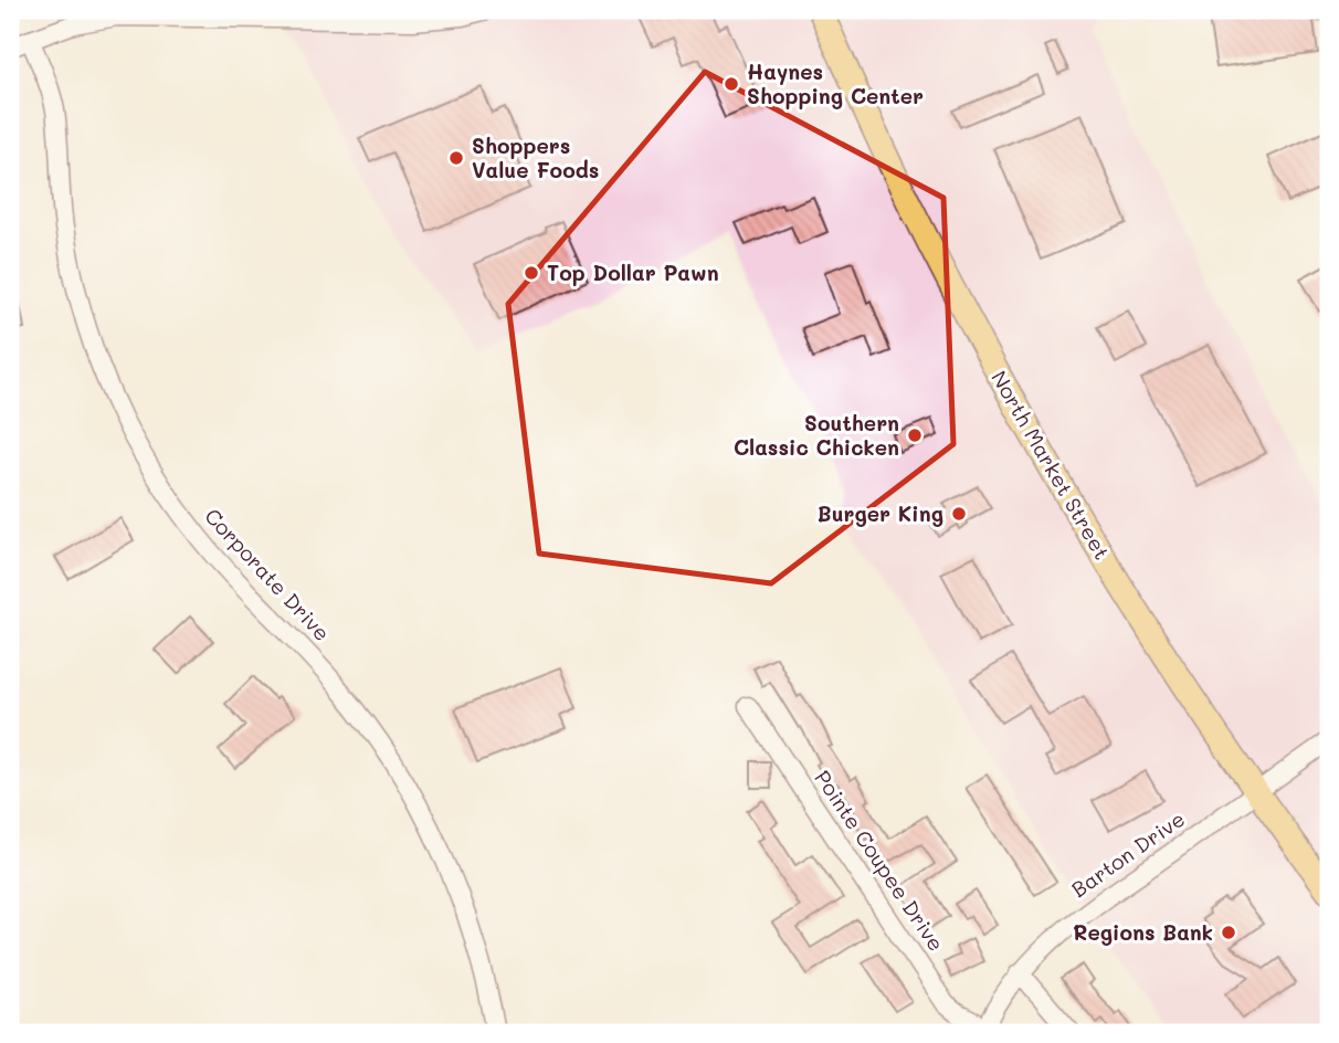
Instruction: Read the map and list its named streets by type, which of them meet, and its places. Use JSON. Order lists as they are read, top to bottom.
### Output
{
  "streets": {
    "main road": ["North Market Street"],
    "street": ["Corporate Drive", "Barton Drive", "Pointe Coupee Drive"]
  },
  "crossings": [
    ["North Market Street", "Barton Drive"],
    ["Barton Drive", "Pointe Coupee Drive"]
  ],
  "places": [
    "Haynes Shopping Center",
    "Shoppers Value Foods",
    "Top Dollar Pawn",
    "Southern Classic Chicken",
    "Burger King",
    "Regions Bank"
  ]
}
